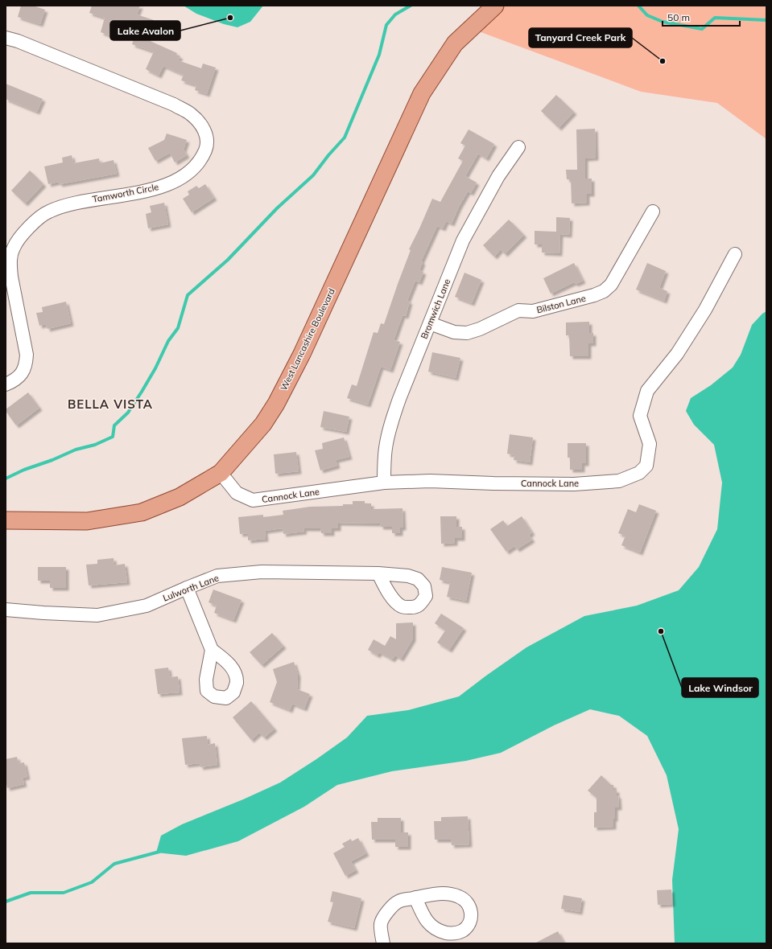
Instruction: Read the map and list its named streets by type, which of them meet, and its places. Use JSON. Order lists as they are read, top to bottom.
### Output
{
  "streets": {
    "main road": ["West Lancashire Boulevard"],
    "street": [
      "Tamworth Circle",
      "Bilston Lane",
      "Bromwich Lane",
      "Cannock Lane",
      "Lulworth Lane"
    ]
  },
  "crossings": [
    ["Bilston Lane", "Bromwich Lane"],
    ["Bromwich Lane", "Cannock Lane"],
    ["West Lancashire Boulevard", "Cannock Lane"]
  ],
  "districts": ["BELLA VISTA"],
  "places": ["Lake Avalon", "Tanyard Creek Park", "Lake Windsor"],
  "scale_bar": "50 m"
}
